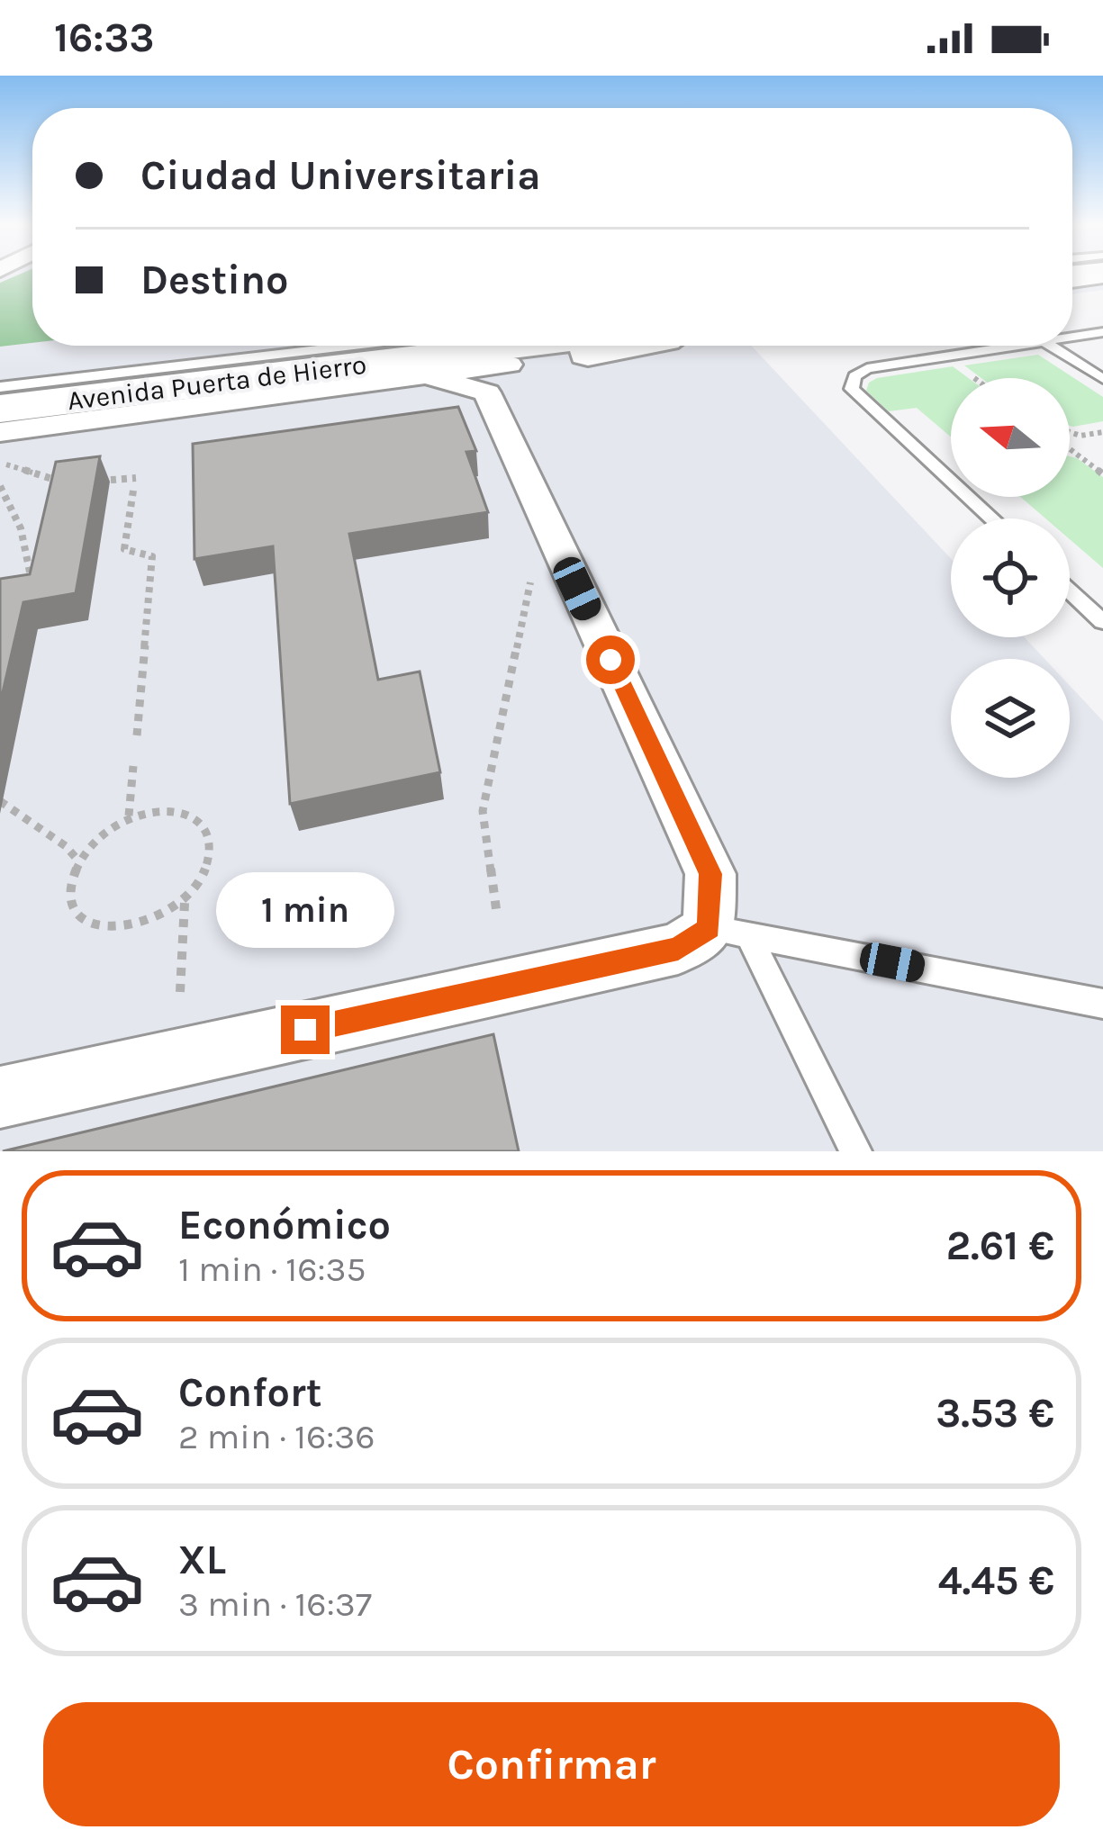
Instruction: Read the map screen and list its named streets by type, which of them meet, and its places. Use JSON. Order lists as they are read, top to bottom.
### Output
{
  "streets": {
    "highway": ["Avenida Puerta de Hierro"]
  },
  "north": "left",
  "page": {
    "status": "16:33",
    "banner": ["Ciudad Universitaria", "Destino"],
    "bubble": "1 min",
    "list": [
      {
        "name": "Económico",
        "note": "1 min · 16:35",
        "value": "2.61 €"
      },
      {
        "name": "Confort",
        "note": "2 min · 16:36",
        "value": "3.53 €"
      },
      {
        "name": "XL",
        "note": "3 min · 16:37",
        "value": "4.45 €"
      }
    ],
    "buttons": "Confirmar"
  }
}
